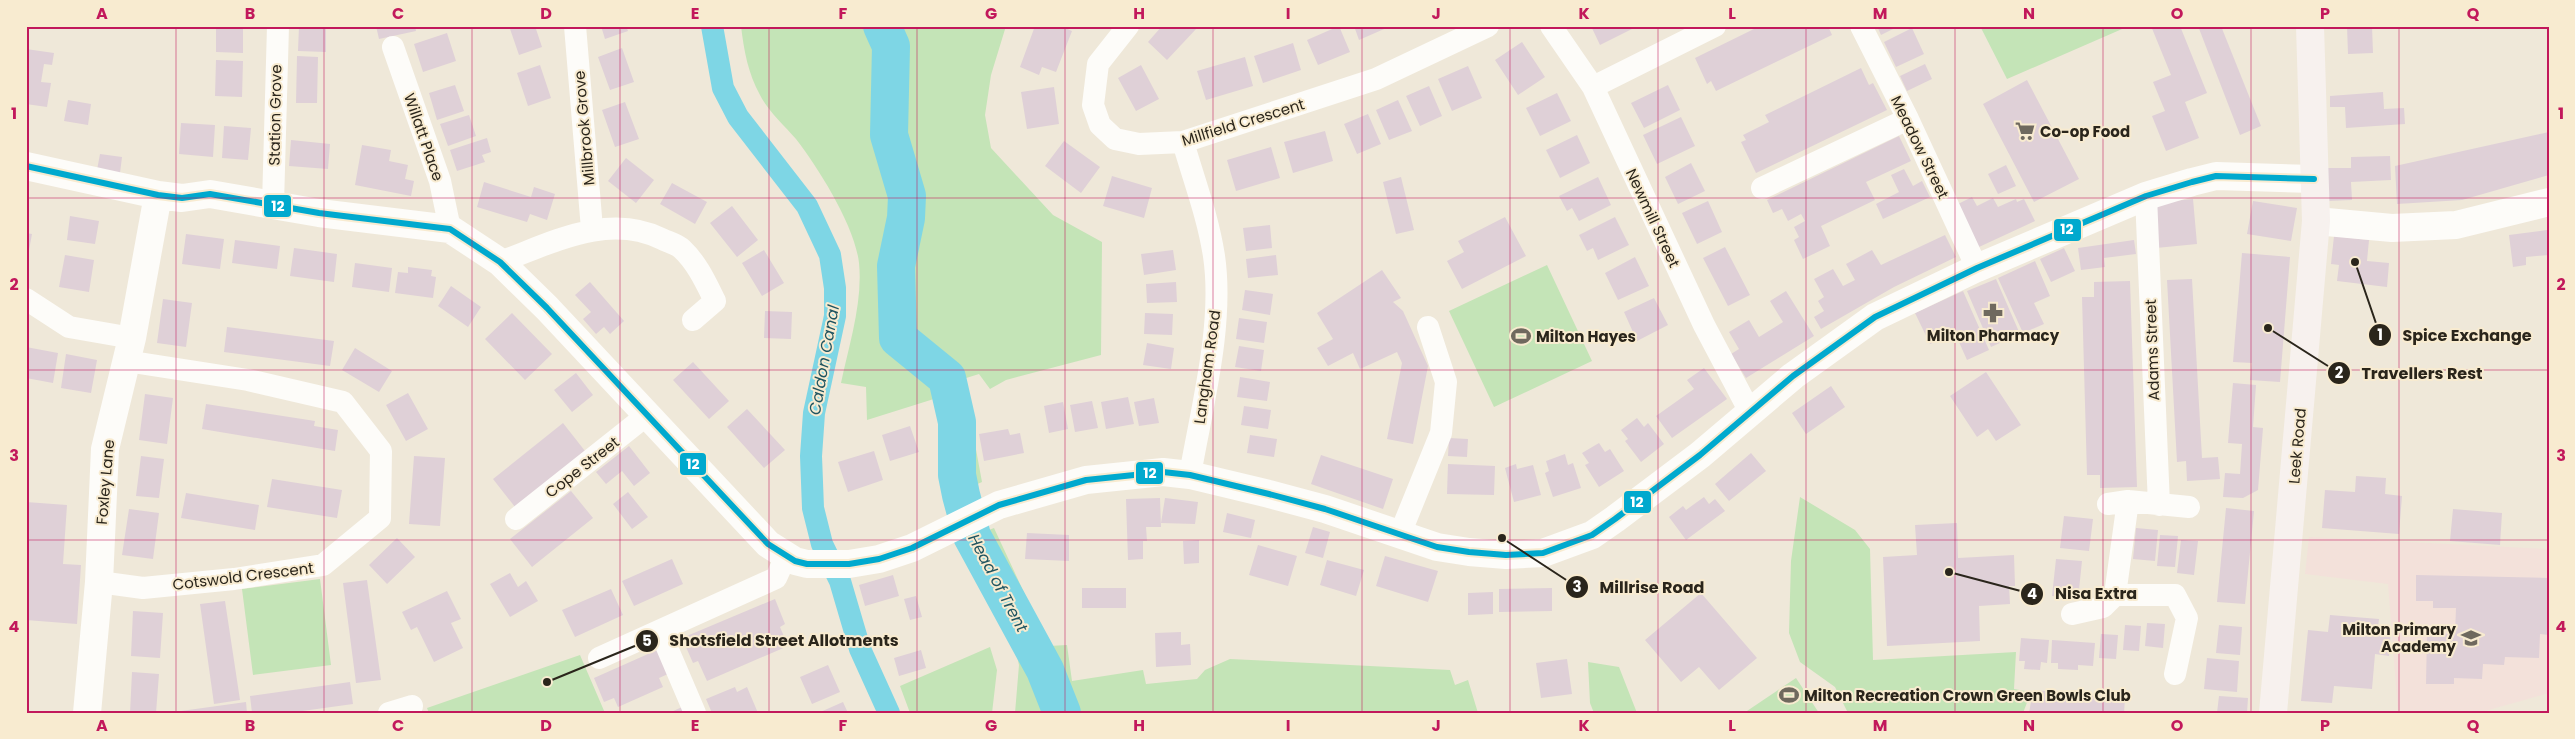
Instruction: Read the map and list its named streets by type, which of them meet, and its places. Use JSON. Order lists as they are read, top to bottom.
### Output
{
  "streets": {
    "main road": ["Leek Road"],
    "street": [
      "Station Grove",
      "Millfield Crescent",
      "Millbrook Grove",
      "Willatt Place",
      "Meadow Street",
      "Newmill Street",
      "Adams Street",
      "Langham Road",
      "Cope Street",
      "Foxley Lane",
      "Cotswold Crescent"
    ]
  },
  "crossings": [
    ["Millfield Crescent", "Langham Road"],
    ["Foxley Lane", "Cotswold Crescent"]
  ],
  "water": ["Caldon Canal", "Head of Trent"],
  "places": {
    "supermarket": ["Co-op Food"],
    "other": [
      "Spice Exchange",
      "Travellers Rest",
      "Millrise Road",
      "Nisa Extra",
      "Shotsfield Street Allotments"
    ],
    "pharmacy": ["Milton Pharmacy"],
    "sports": ["Milton Hayes", "Milton Recreation Crown Green Bowls Club"],
    "school or university": ["Milton Primary Academy"]
  },
  "lines": ["transit line 12"],
  "grid": {
    "columns": [
      "A",
      "B",
      "C",
      "D",
      "E",
      "F",
      "G",
      "H",
      "I",
      "J",
      "K",
      "L",
      "M",
      "N",
      "O",
      "P",
      "Q"
    ],
    "rows": [
      "1",
      "2",
      "3",
      "4"
    ]
  }
}
